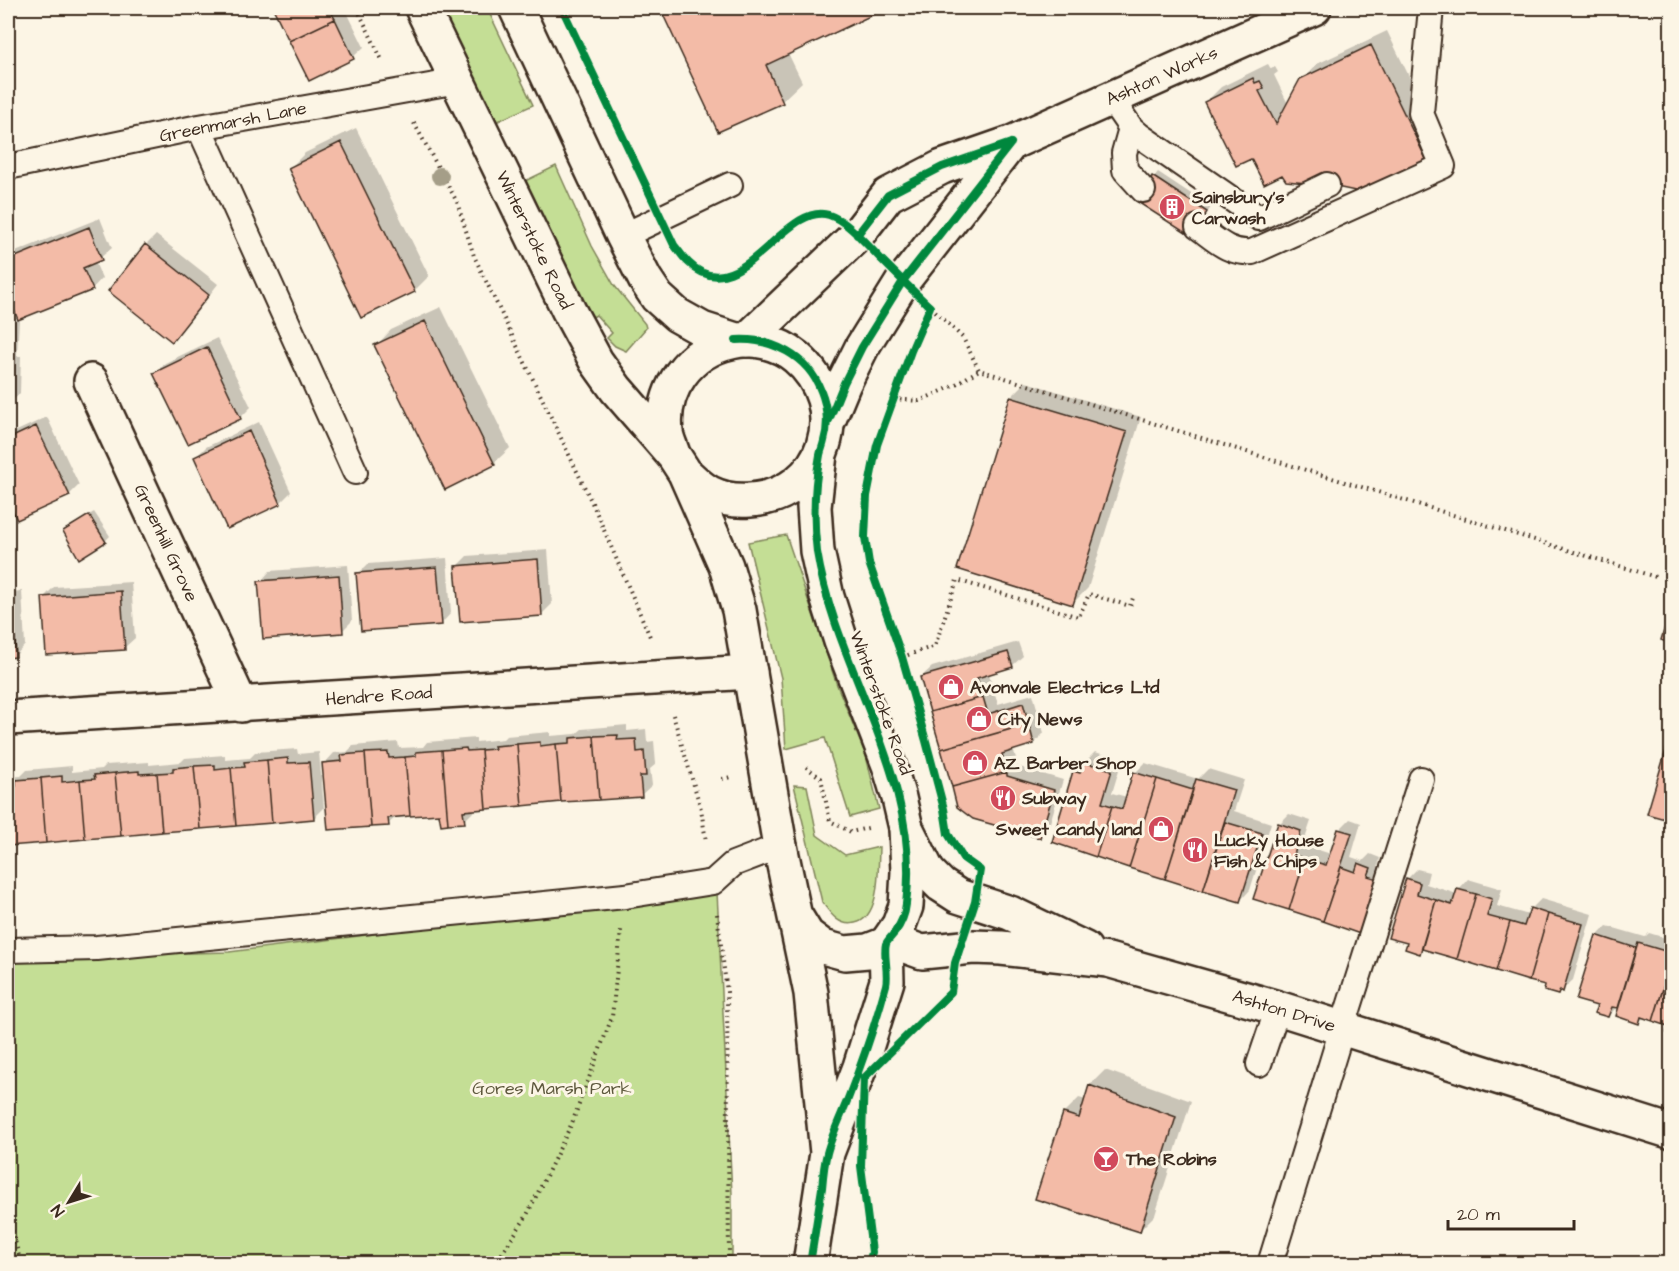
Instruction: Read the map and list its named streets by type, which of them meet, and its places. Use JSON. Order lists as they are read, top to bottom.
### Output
{
  "streets": {
    "main road": [
      "Ashton Works",
      "Winterstoke Road",
      "Greenhill Grove",
      "Hendre Road",
      "Ashton Drive"
    ],
    "lane": ["Greenmarsh Lane"]
  },
  "crossings": [
    ["Ashton Works", "Winterstoke Road"],
    ["Greenmarsh Lane", "Winterstoke Road"],
    ["Winterstoke Road", "Hendre Road"],
    ["Winterstoke Road", "Ashton Drive"],
    ["Greenhill Grove", "Hendre Road"]
  ],
  "parks": ["Gores Marsh Park"],
  "places": {
    "building": ["Sainsbury's Carwash"],
    "shop": [
      "Avonvale Electrics Ltd",
      "City News",
      "AZ Barber Shop",
      "Sweet candy land"
    ],
    "restaurant": ["Subway", "Lucky House Fish & Chips"],
    "bar": ["The Robins"]
  },
  "scale_bar": "20 m",
  "north": "bottom left"
}
